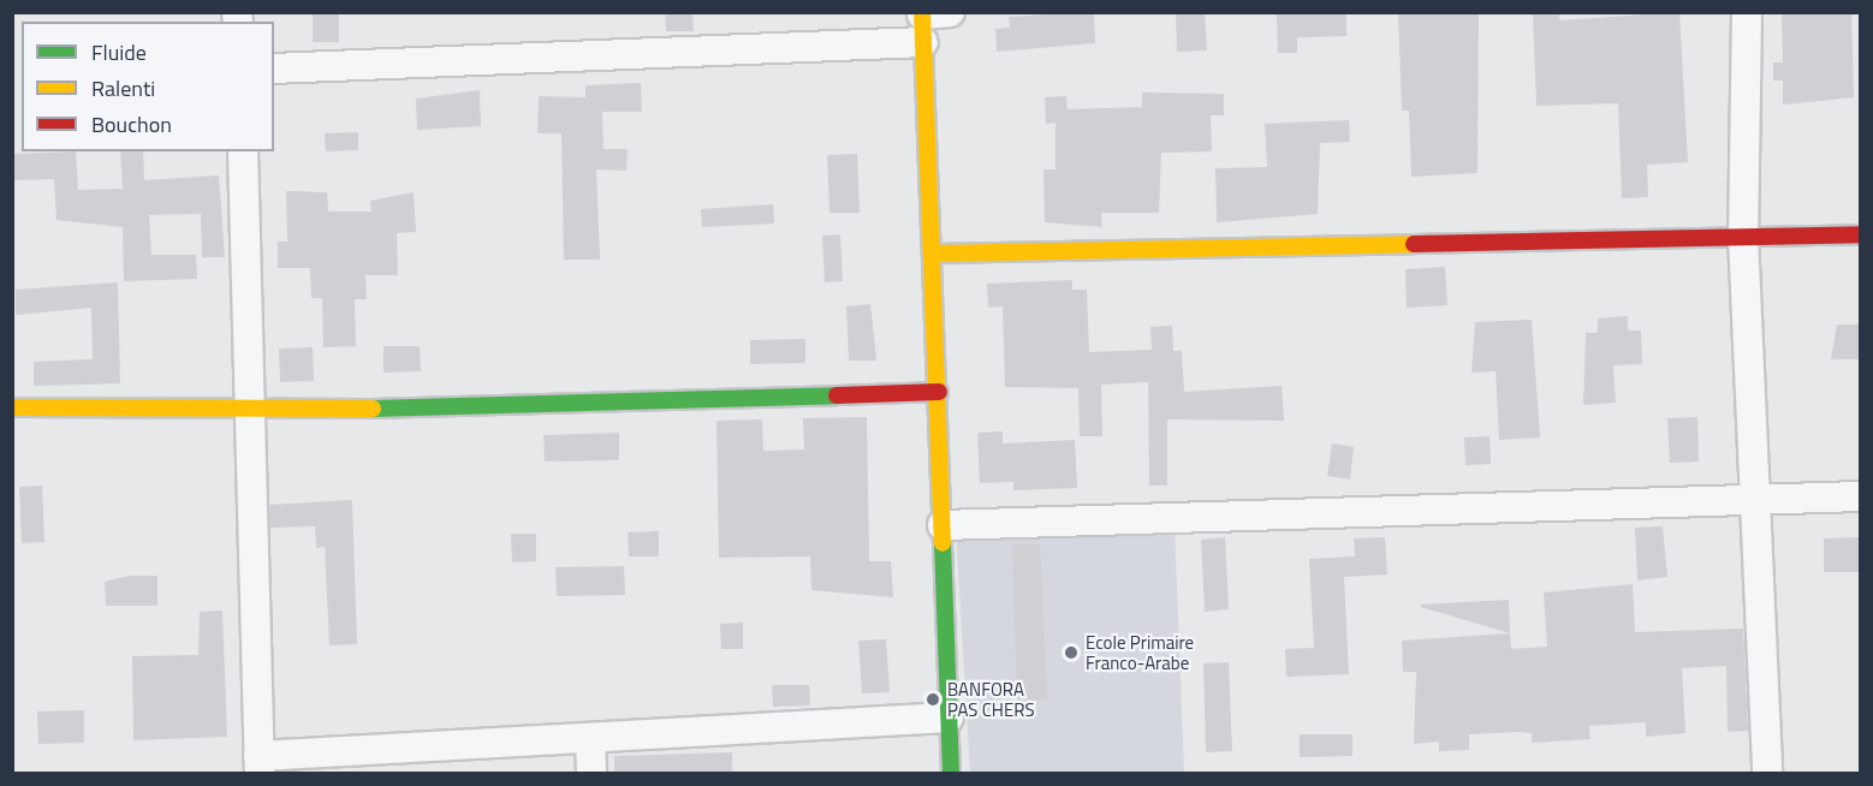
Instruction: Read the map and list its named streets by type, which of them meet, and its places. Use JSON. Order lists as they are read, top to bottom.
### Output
{
  "places": ["Ecole Primaire Franco-Arabe", "BANFORA PAS CHERS"],
  "legend": ["Fluide", "Ralenti", "Bouchon"]
}
